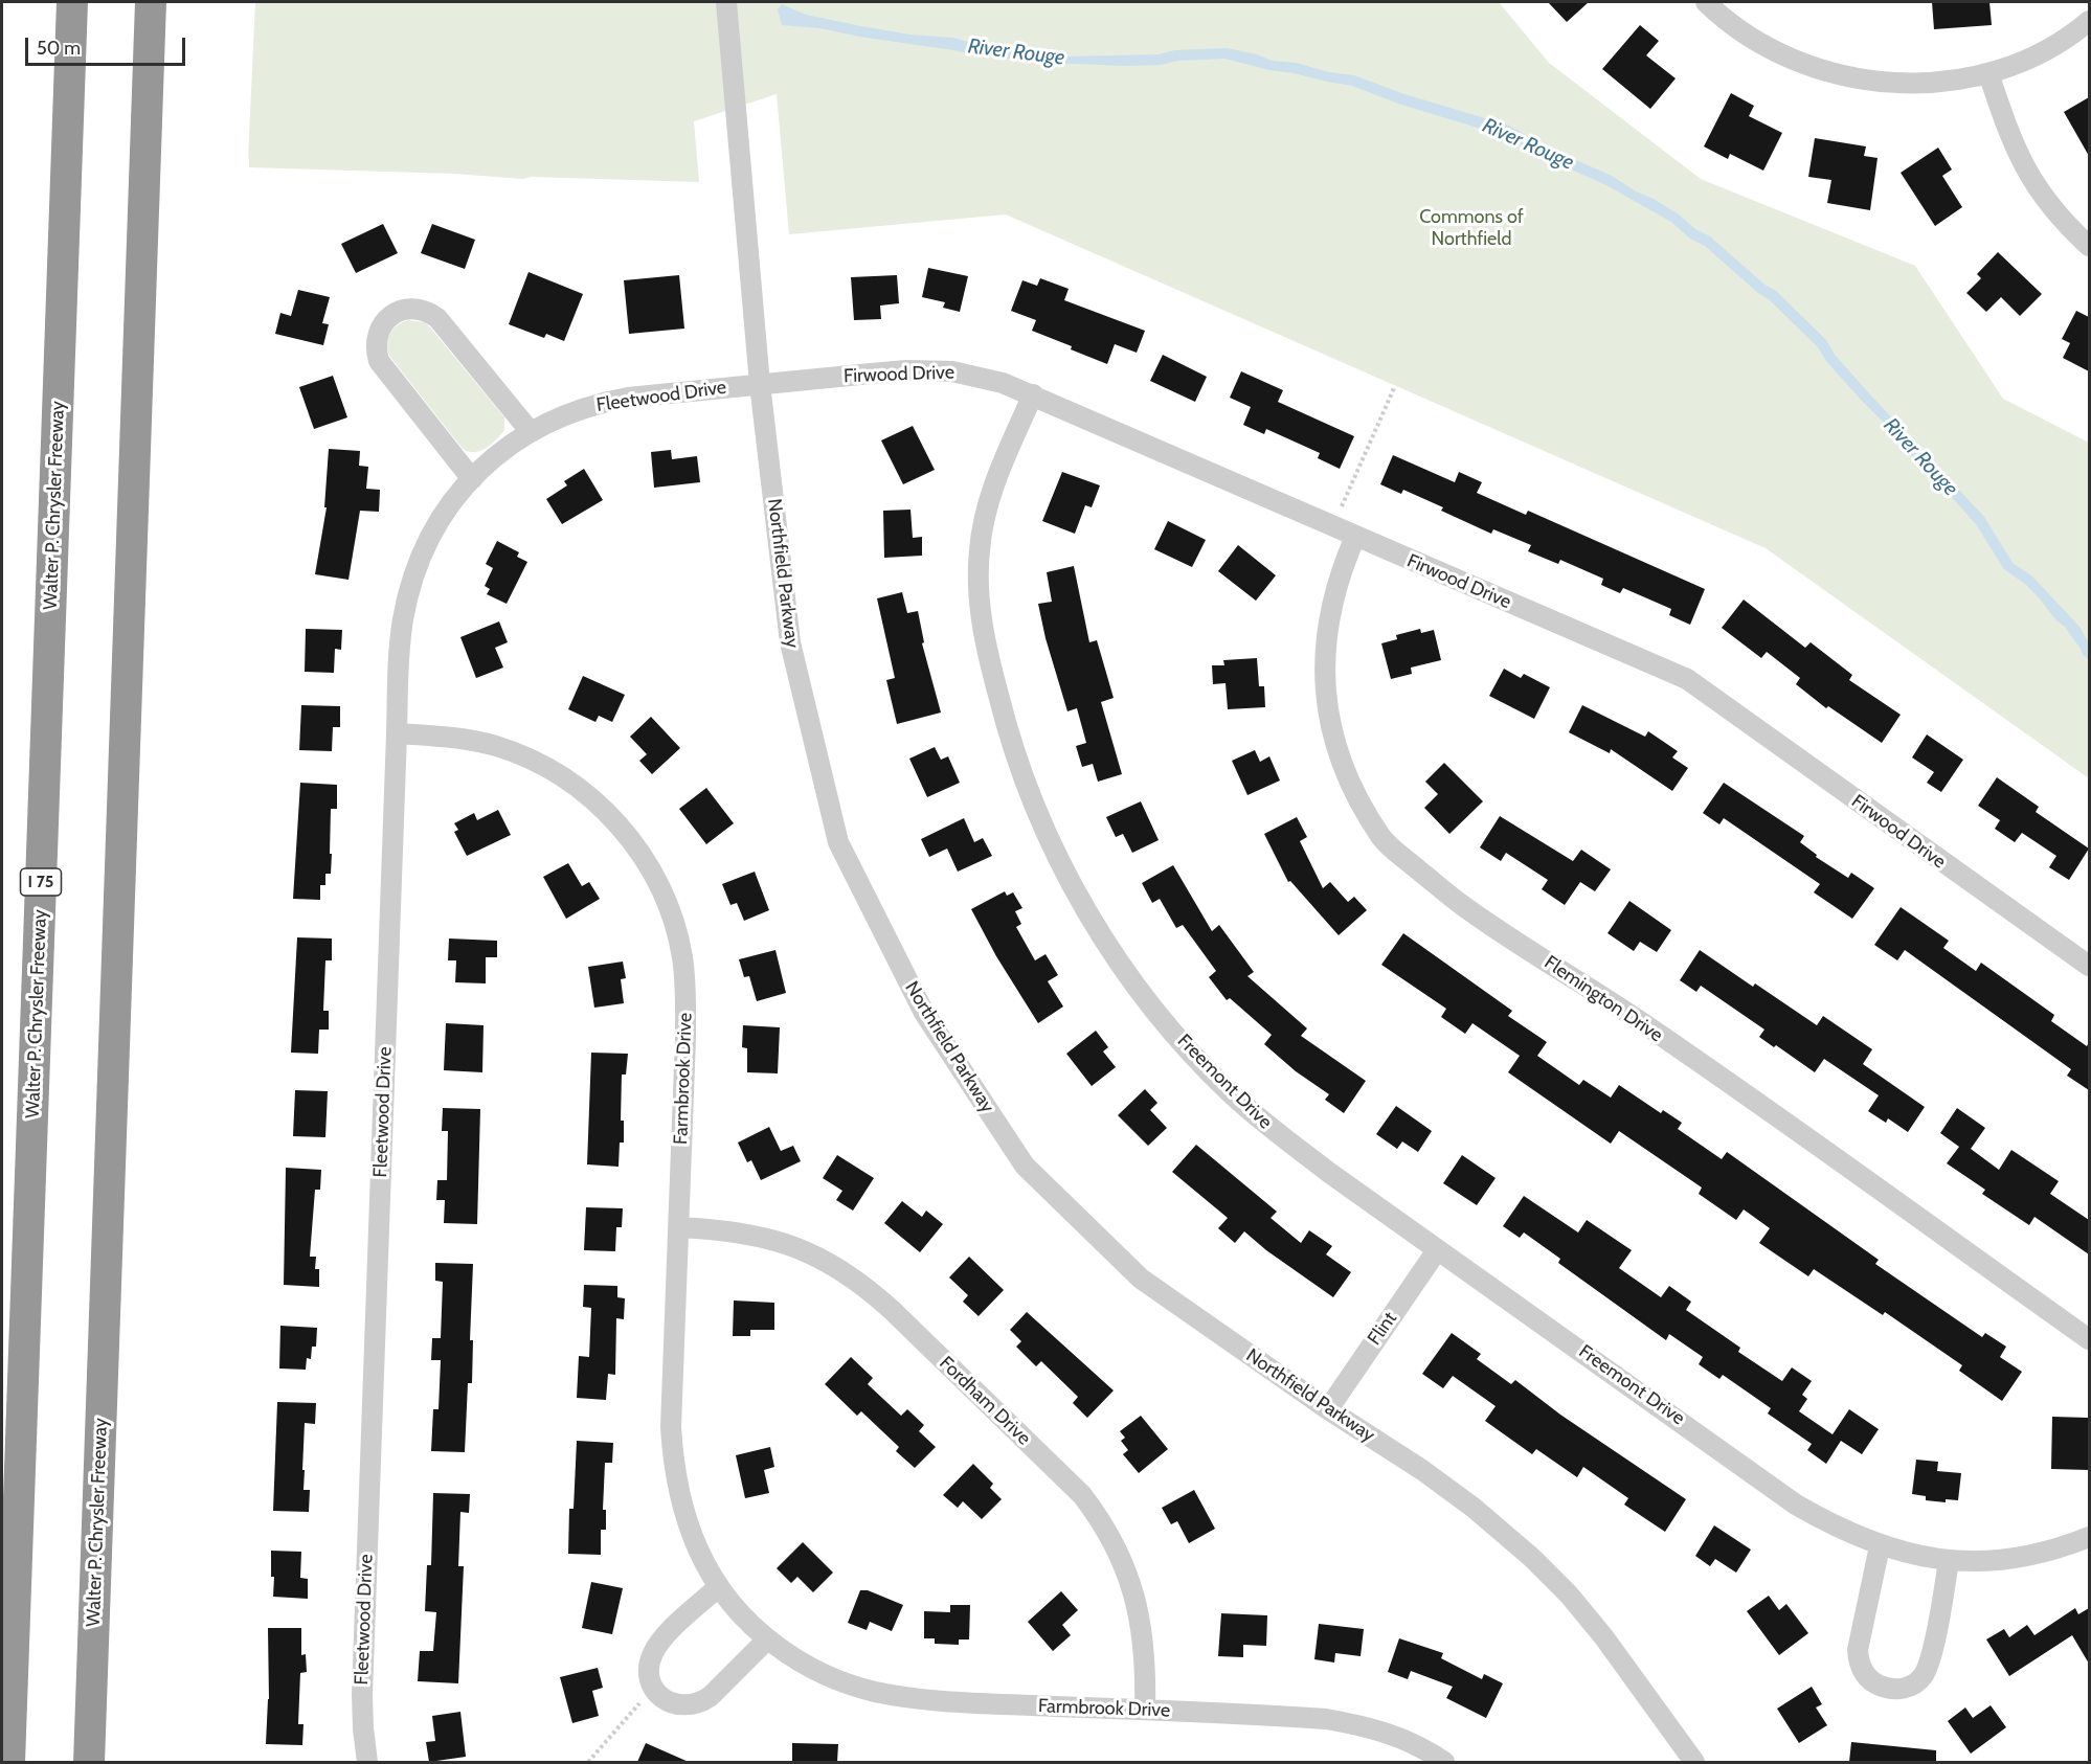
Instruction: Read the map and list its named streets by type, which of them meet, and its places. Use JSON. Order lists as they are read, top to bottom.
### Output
{
  "streets": {
    "highway": ["Walter P. Chrysler Freeway", "I 75"],
    "street": [
      "Firwood Drive",
      "Fleetwood Drive",
      "Northfield Parkway",
      "Flemington Drive",
      "Farmbrook Drive",
      "Freemont Drive",
      "Flint",
      "Fordham Drive"
    ]
  },
  "crossings": [
    ["Firwood Drive", "Fleetwood Drive"],
    ["Firwood Drive", "Northfield Parkway"],
    ["Firwood Drive", "Flemington Drive"],
    ["Firwood Drive", "Freemont Drive"],
    ["Fleetwood Drive", "Northfield Parkway"],
    ["Fleetwood Drive", "Farmbrook Drive"],
    ["Northfield Parkway", "Flint"],
    ["Farmbrook Drive", "Fordham Drive"],
    ["Freemont Drive", "Flint"]
  ],
  "water": ["River Rouge"],
  "parks": ["Commons of Northfield"],
  "scale_bar": "50 m"
}
